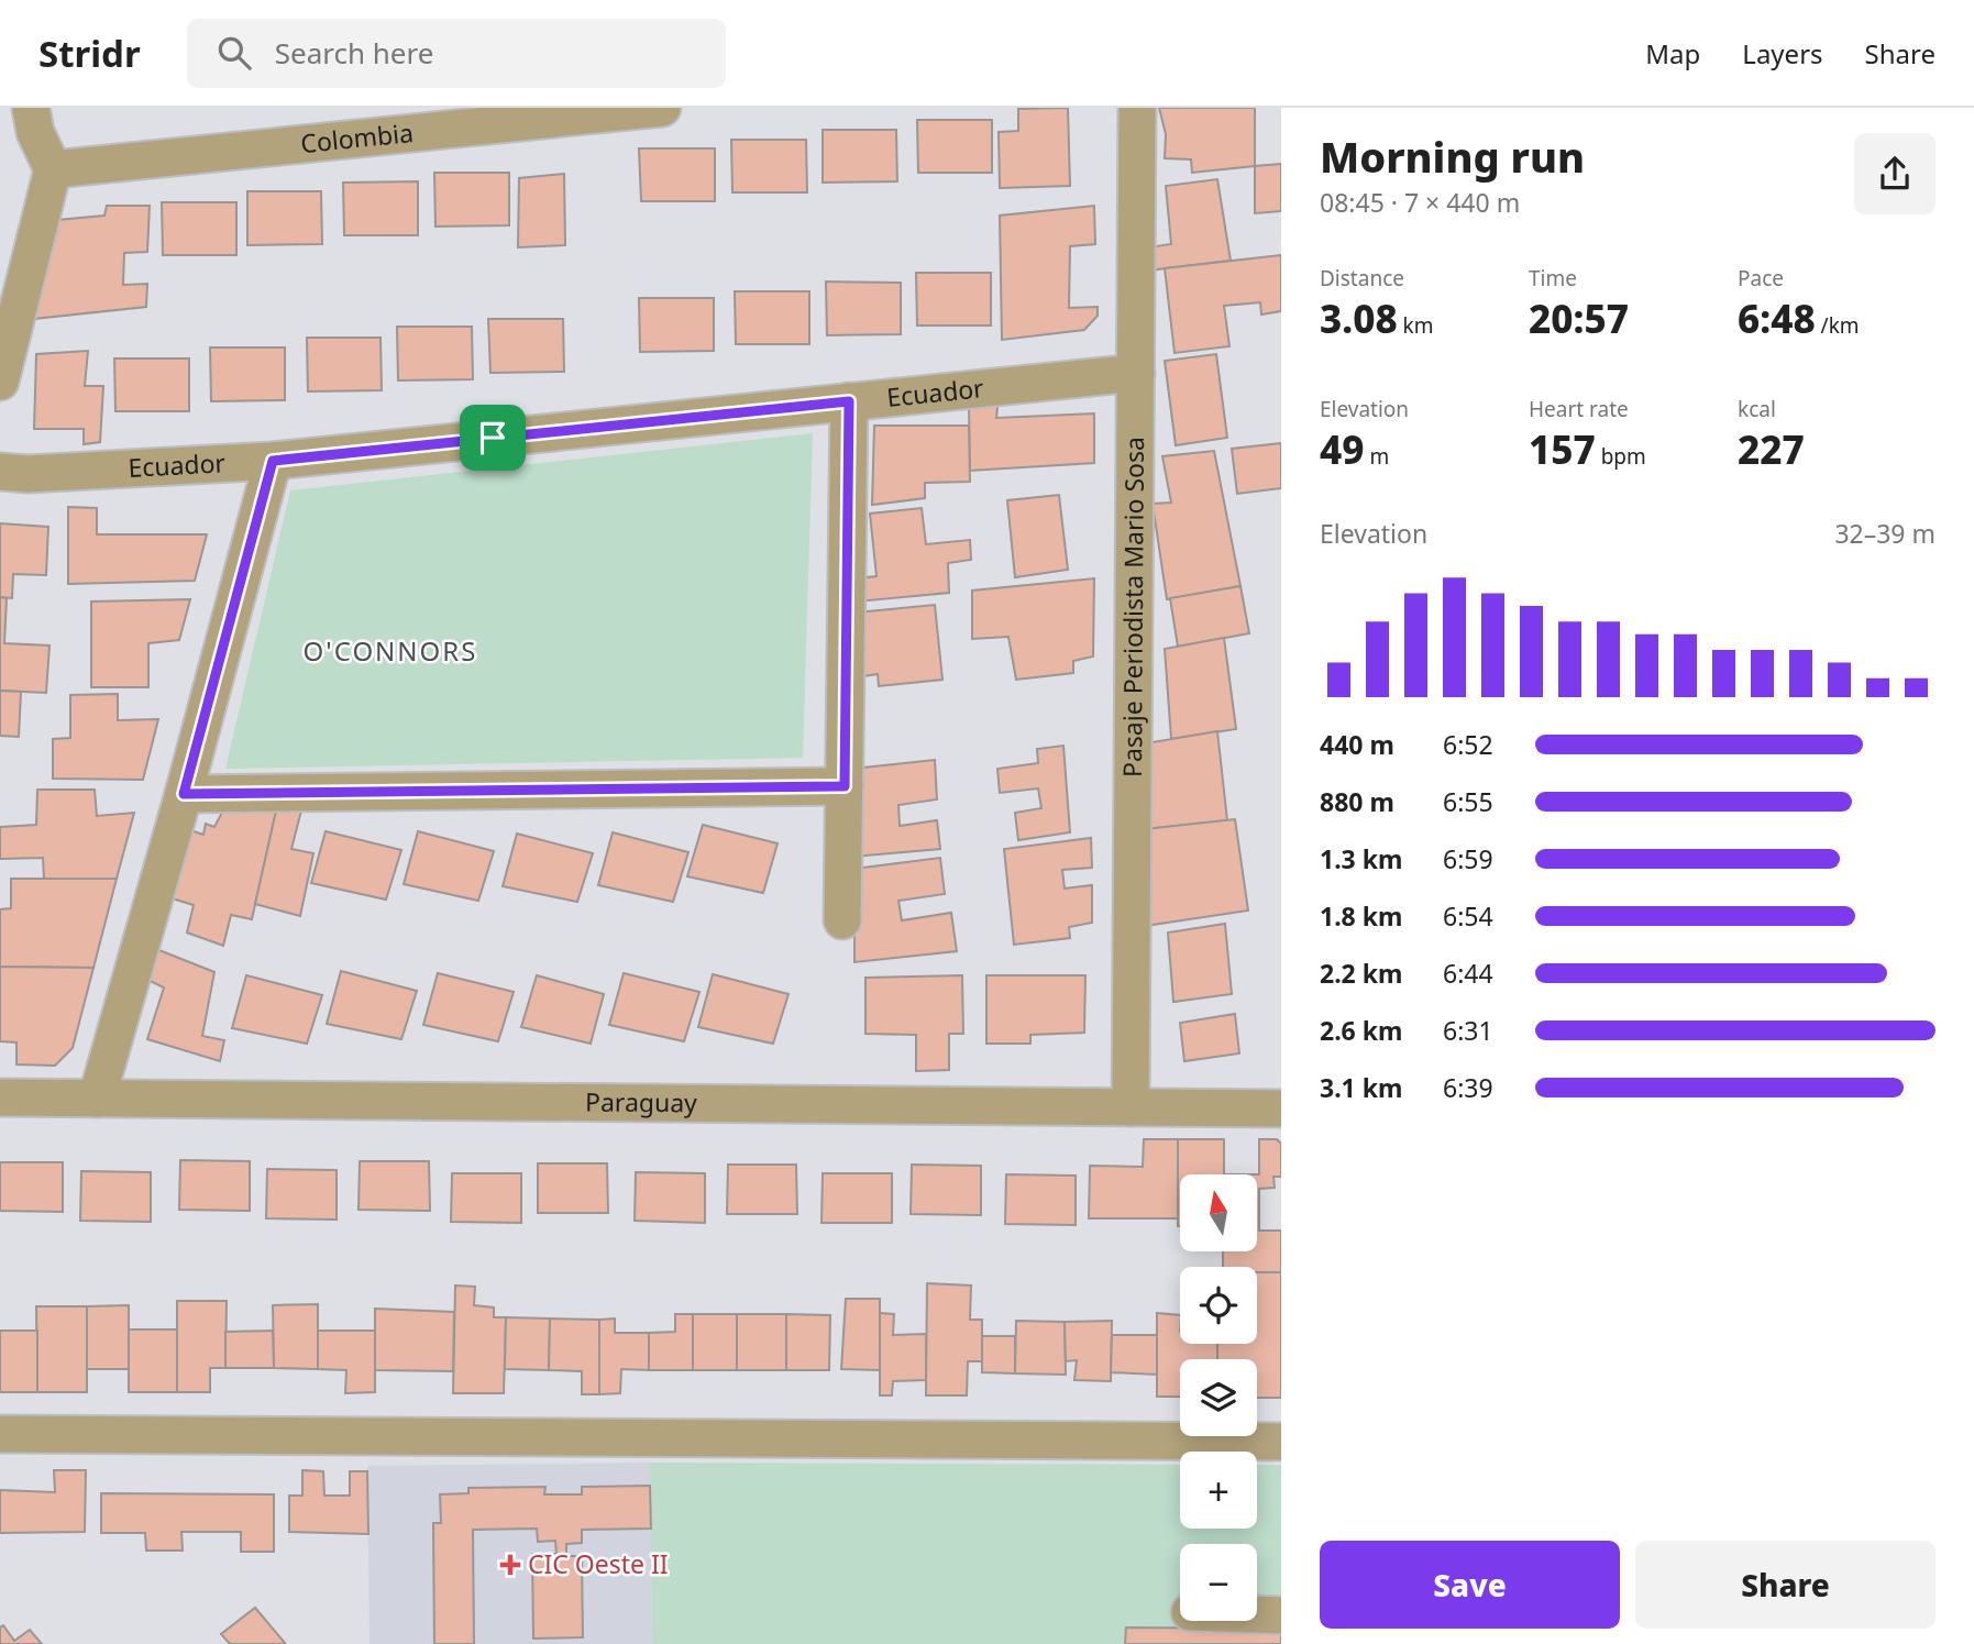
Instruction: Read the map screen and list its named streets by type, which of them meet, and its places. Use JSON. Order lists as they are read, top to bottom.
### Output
{
  "streets": {
    "street": [
      "Colombia",
      "Ecuador",
      "Pasaje Periodista Mario Sosa",
      "Paraguay"
    ]
  },
  "crossings": [
    ["Ecuador", "Pasaje Periodista Mario Sosa"],
    ["Pasaje Periodista Mario Sosa", "Paraguay"]
  ],
  "districts": ["O'CONNORS"],
  "places": {
    "health": ["CIC Oeste II"]
  },
  "north": "top",
  "page": {
    "header": "Stridr",
    "search": "Search here",
    "nav": ["Map", "Layers", "Share"],
    "heading": ["Morning run", "08:45 · 7 × 440 m"],
    "stats": [
      ["Distance", "3.08 km"],
      ["Time", "20:57"],
      ["Pace", "6:48 /km"],
      ["Elevation", "49 m"],
      ["Heart rate", "157 bpm"],
      ["kcal", "227"]
    ],
    "chart": ["Elevation", "32–39 m"],
    "list": [
      {
        "name": "440 m",
        "note": "6:52"
      },
      {
        "name": "880 m",
        "note": "6:55"
      },
      {
        "name": "1.3 km",
        "note": "6:59"
      },
      {
        "name": "1.8 km",
        "note": "6:54"
      },
      {
        "name": "2.2 km",
        "note": "6:44"
      },
      {
        "name": "2.6 km",
        "note": "6:31"
      },
      {
        "name": "3.1 km",
        "note": "6:39"
      }
    ],
    "map_buttons": ["+", "−"],
    "buttons": ["Save", "Share"]
  }
}
